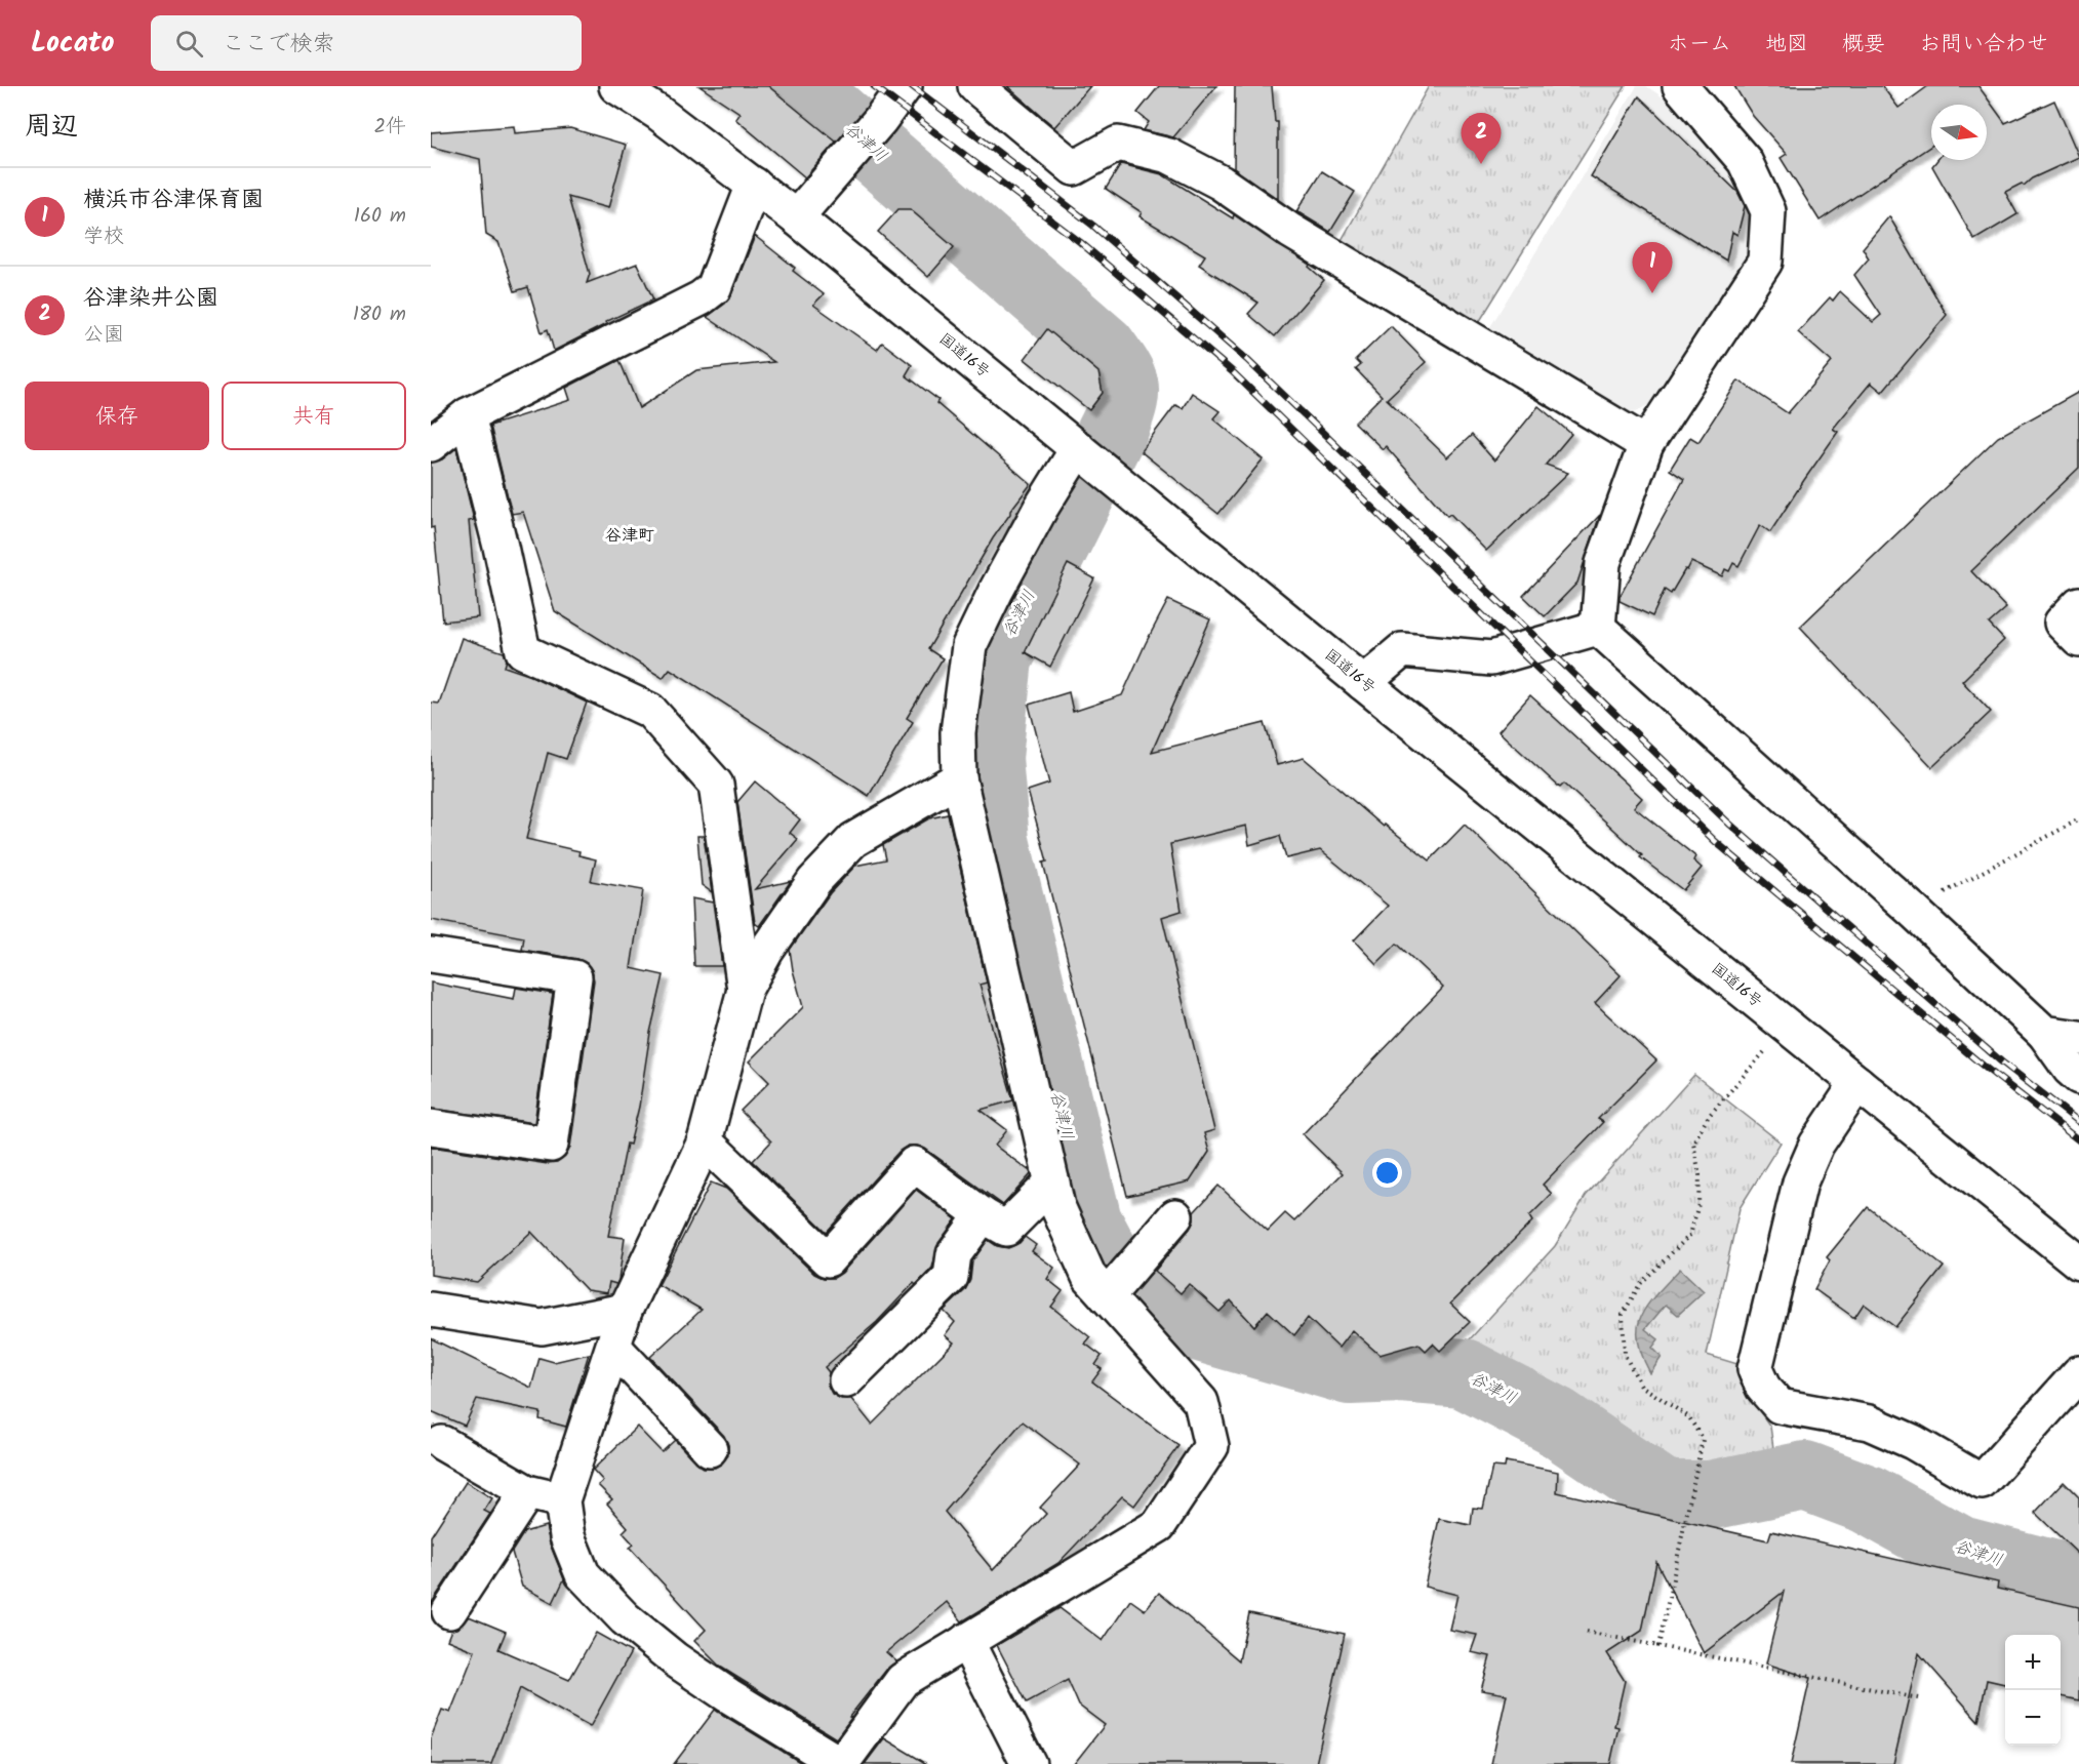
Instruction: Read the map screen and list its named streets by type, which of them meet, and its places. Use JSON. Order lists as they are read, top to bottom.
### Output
{
  "streets": {
    "main road": ["国道16号"]
  },
  "districts": ["谷津町"],
  "water": ["谷津川"],
  "north": "right",
  "page": {
    "header": "Locato",
    "search": "ここで検索",
    "nav": [
      "ホーム",
      "地図",
      "概要",
      "お問い合わせ"
    ],
    "heading": ["周辺", "2件"],
    "pins": ["2", "1"],
    "list": [
      {
        "mark": "1",
        "name": "横浜市谷津保育園",
        "note": "学校",
        "value": "160 m"
      },
      {
        "mark": "2",
        "name": "谷津染井公園",
        "note": "公園",
        "value": "180 m"
      }
    ],
    "buttons": ["保存", "共有"],
    "map_buttons": ["+", "−"]
  }
}
